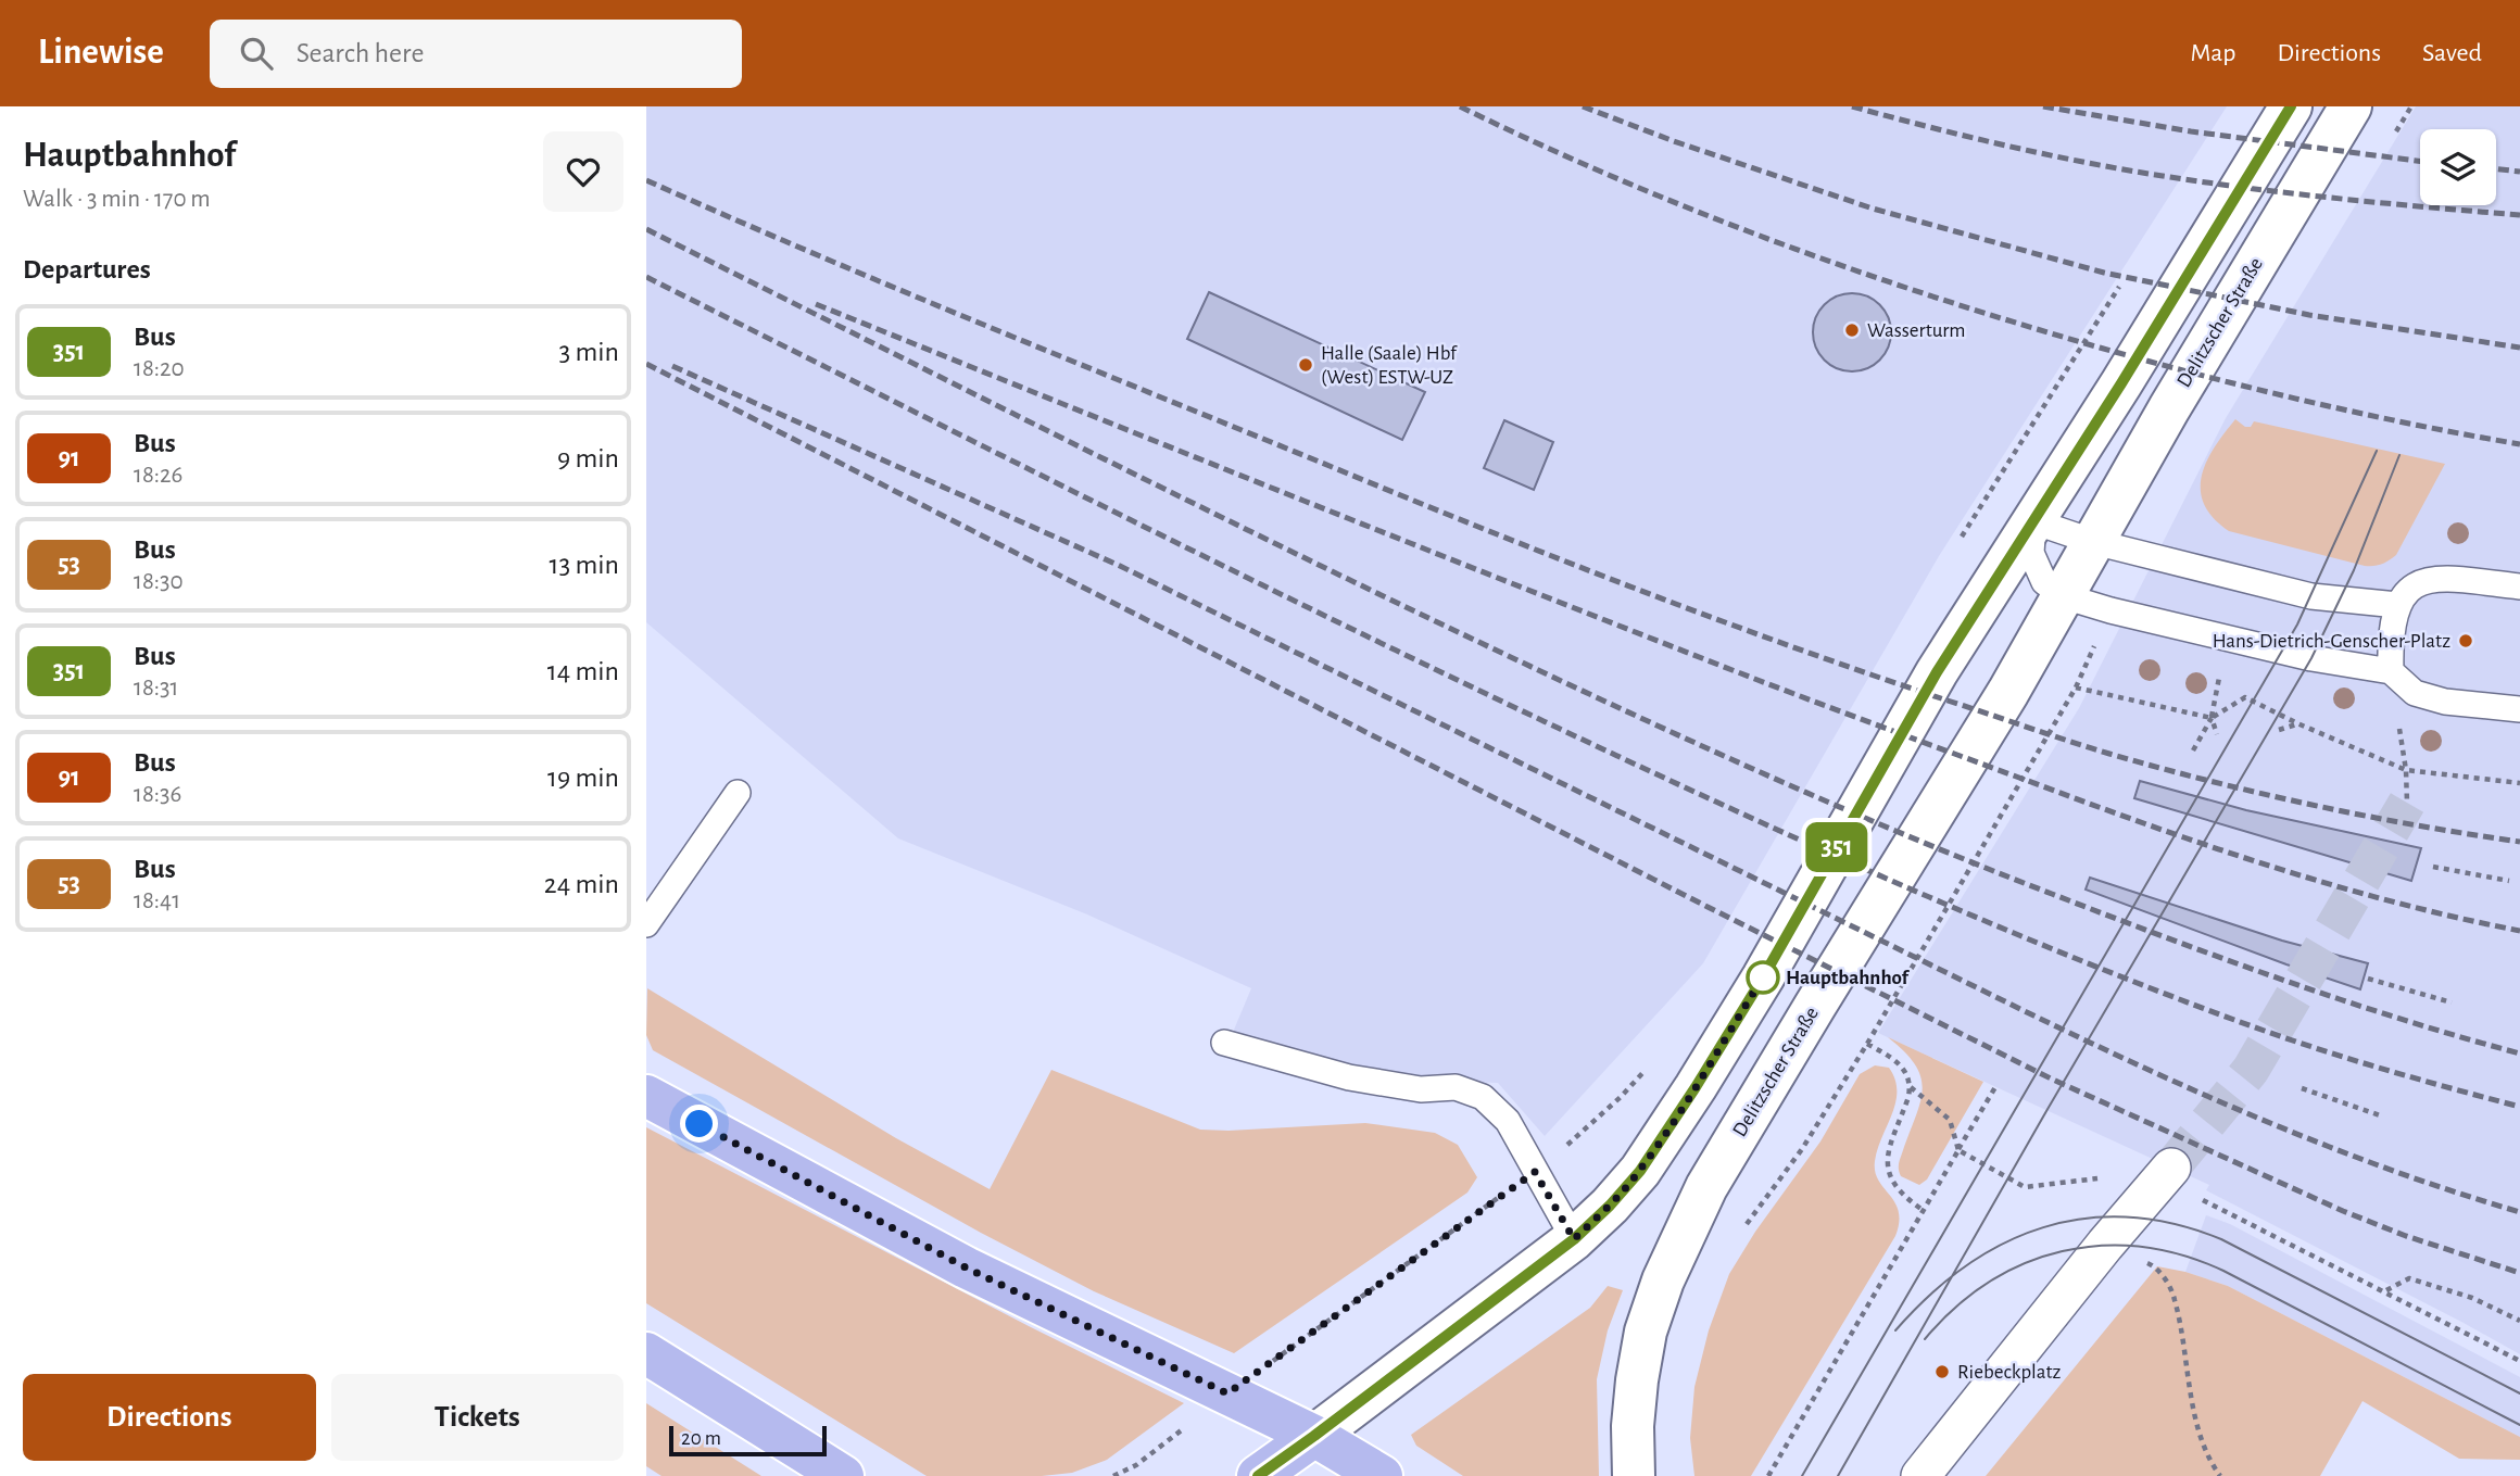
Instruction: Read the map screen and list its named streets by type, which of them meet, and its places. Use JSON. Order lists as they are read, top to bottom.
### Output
{
  "streets": {
    "main road": ["Delitzscher Straße"]
  },
  "places": [
    "Wasserturm",
    "Halle (Saale) Hbf (West) ESTW-UZ",
    "Hans-Dietrich-Genscher-Platz",
    "Hauptbahnhof",
    "Riebeckplatz"
  ],
  "lines": ["bus line 351"],
  "scale_bar": "20 m",
  "page": {
    "header": "Linewise",
    "search": "Search here",
    "nav": ["Map", "Directions", "Saved"],
    "heading": [
      ["Hauptbahnhof", "Walk · 3 min · 170 m"],
      "Departures"
    ],
    "on_map": "351",
    "list": [
      {
        "mark": "351",
        "name": "Bus",
        "note": "18:20",
        "value": "3 min"
      },
      {
        "mark": "91",
        "name": "Bus",
        "note": "18:26",
        "value": "9 min"
      },
      {
        "mark": "53",
        "name": "Bus",
        "note": "18:30",
        "value": "13 min"
      },
      {
        "mark": "351",
        "name": "Bus",
        "note": "18:31",
        "value": "14 min"
      },
      {
        "mark": "91",
        "name": "Bus",
        "note": "18:36",
        "value": "19 min"
      },
      {
        "mark": "53",
        "name": "Bus",
        "note": "18:41",
        "value": "24 min"
      }
    ],
    "buttons": ["Directions", "Tickets"],
    "scale": "20 m"
  }
}
